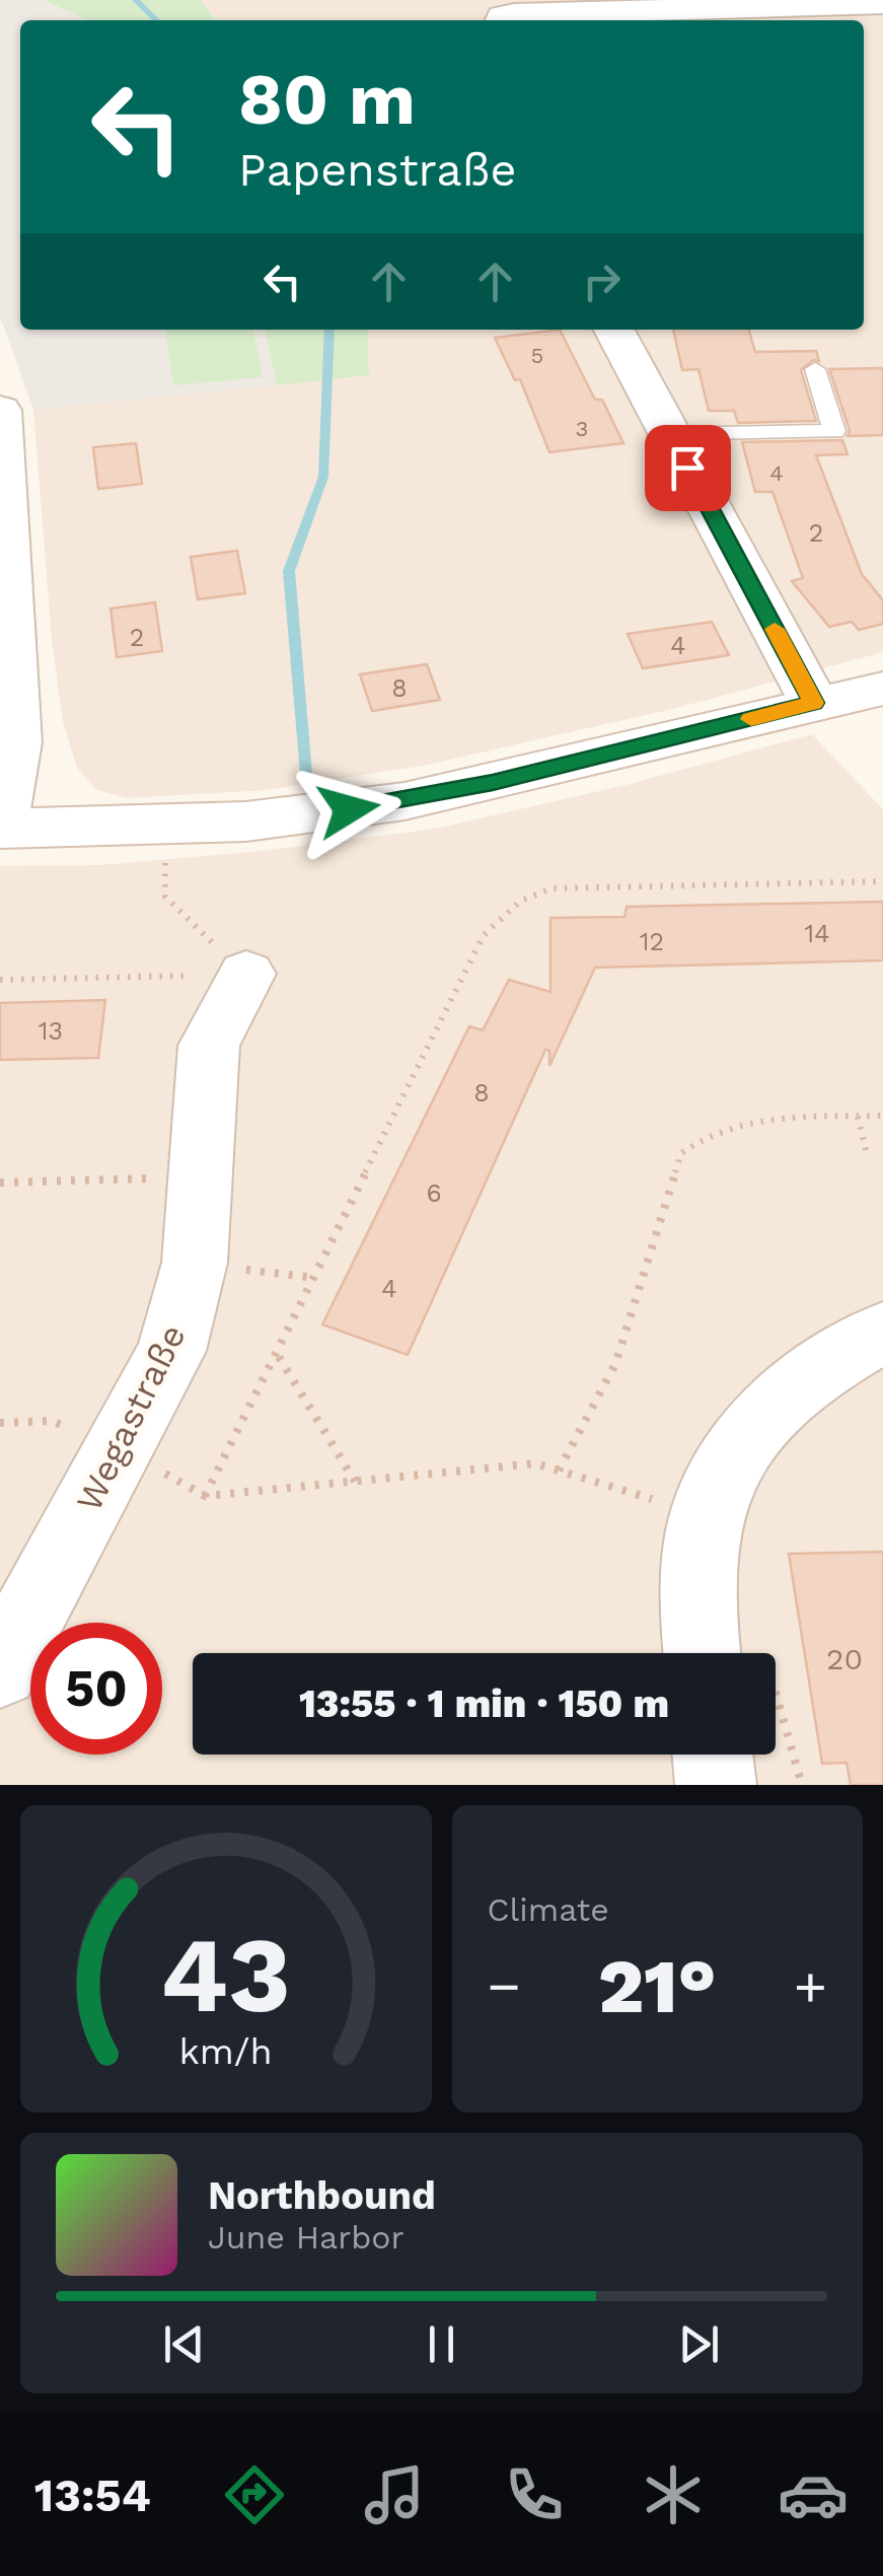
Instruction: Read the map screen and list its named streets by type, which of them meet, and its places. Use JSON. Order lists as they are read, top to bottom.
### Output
{
  "streets": {
    "street": ["Wegastraße"]
  },
  "house_numbers": [
    "5",
    "3",
    "4",
    "2",
    "2",
    "4",
    "8",
    "14",
    "12",
    "13",
    "8",
    "6",
    "4",
    "20"
  ],
  "page": {
    "turn": ["80 m", "Papenstraße"],
    "limit": "50",
    "trip": "13:55 · 1 min · 150 m",
    "tile": "Climate",
    "heat": ["−", "21°", "+"],
    "song": ["Northbound", "June Harbor"],
    "tabs": "13:54",
    "gauge": ["43", "km/h"]
  }
}
